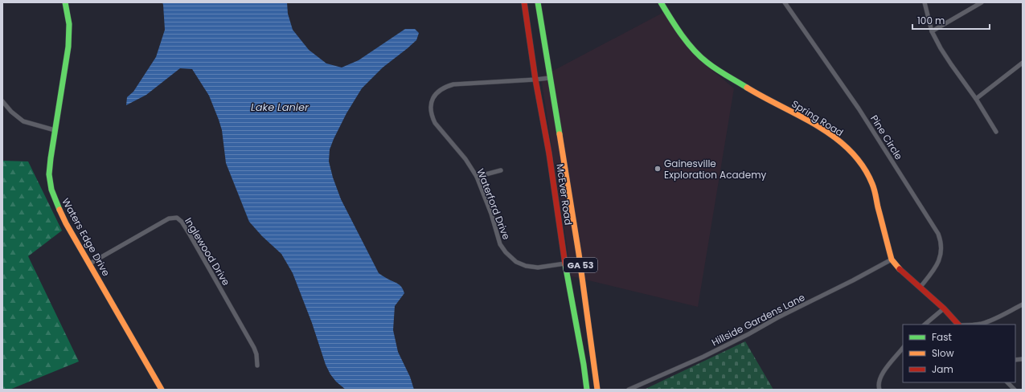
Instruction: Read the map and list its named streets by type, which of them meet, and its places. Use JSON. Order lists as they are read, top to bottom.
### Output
{
  "streets": {
    "street": [
      "Spring Road",
      "Pine Circle",
      "McEver Road",
      "Waterford Drive",
      "Waters Edge Drive",
      "Inglewood Drive",
      "GA 53",
      "Hillside Gardens Lane"
    ]
  },
  "crossings": [
    ["Spring Road", "Pine Circle"],
    ["Spring Road", "Hillside Gardens Lane"],
    ["McEver Road", "Waterford Drive"],
    ["Waters Edge Drive", "Inglewood Drive"]
  ],
  "water": ["Lake Lanier"],
  "places": ["Gainesville Exploration Academy"],
  "legend": ["Fast", "Slow", "Jam"],
  "scale_bar": "100 m"
}
